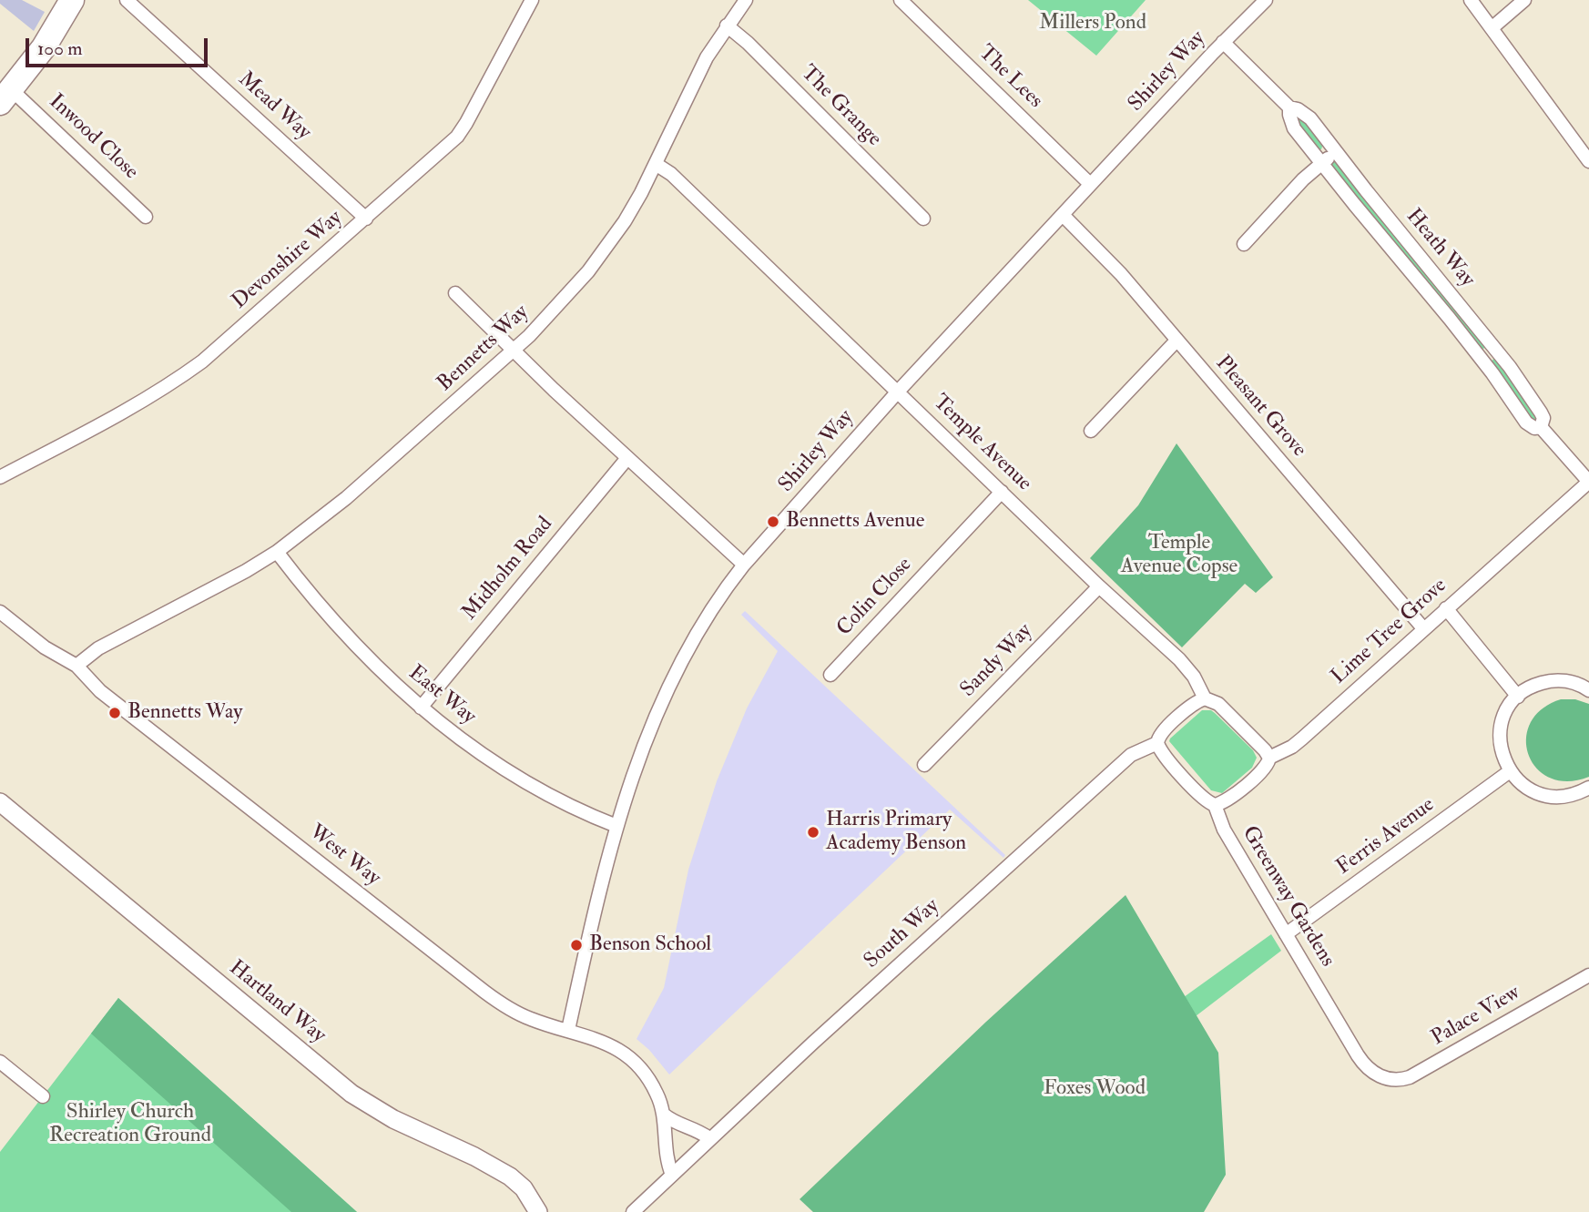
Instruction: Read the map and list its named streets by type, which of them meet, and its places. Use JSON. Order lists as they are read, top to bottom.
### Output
{
  "streets": {
    "street": [
      "Shirley Way",
      "The Lees",
      "Mead Way",
      "The Grange",
      "Inwood Close",
      "Heath Way",
      "Devonshire Way",
      "Bennetts Way",
      "Pleasant Grove",
      "Temple Avenue",
      "Midholm Road",
      "Colin Close",
      "Lime Tree Grove",
      "Sandy Way",
      "East Way",
      "Ferris Avenue",
      "West Way",
      "Greenway Gardens",
      "South Way",
      "Hartland Way",
      "Palace View"
    ]
  },
  "crossings": [
    ["Shirley Way", "The Lees"],
    ["Shirley Way", "Heath Way"],
    ["Shirley Way", "Pleasant Grove"],
    ["Shirley Way", "Temple Avenue"],
    ["Shirley Way", "East Way"],
    ["Shirley Way", "West Way"],
    ["Mead Way", "Devonshire Way"],
    ["The Grange", "Bennetts Way"],
    ["Heath Way", "Lime Tree Grove"],
    ["Bennetts Way", "Temple Avenue"],
    ["Bennetts Way", "East Way"],
    ["Bennetts Way", "West Way"],
    ["Pleasant Grove", "Lime Tree Grove"],
    ["Temple Avenue", "Colin Close"],
    ["Temple Avenue", "Lime Tree Grove"],
    ["Temple Avenue", "Sandy Way"],
    ["Temple Avenue", "Greenway Gardens"],
    ["Temple Avenue", "South Way"],
    ["Midholm Road", "East Way"],
    ["Lime Tree Grove", "Greenway Gardens"],
    ["Lime Tree Grove", "South Way"],
    ["Ferris Avenue", "Greenway Gardens"],
    ["West Way", "South Way"],
    ["Greenway Gardens", "South Way"],
    ["Greenway Gardens", "Palace View"]
  ],
  "parks": [
    "Millers Pond",
    "Temple Avenue Copse",
    "Foxes Wood",
    "Shirley Church Recreation Ground"
  ],
  "places": [
    "Bennetts Avenue",
    "Bennetts Way",
    "Harris Primary Academy Benson",
    "Benson School"
  ],
  "scale_bar": "100 m"
}
